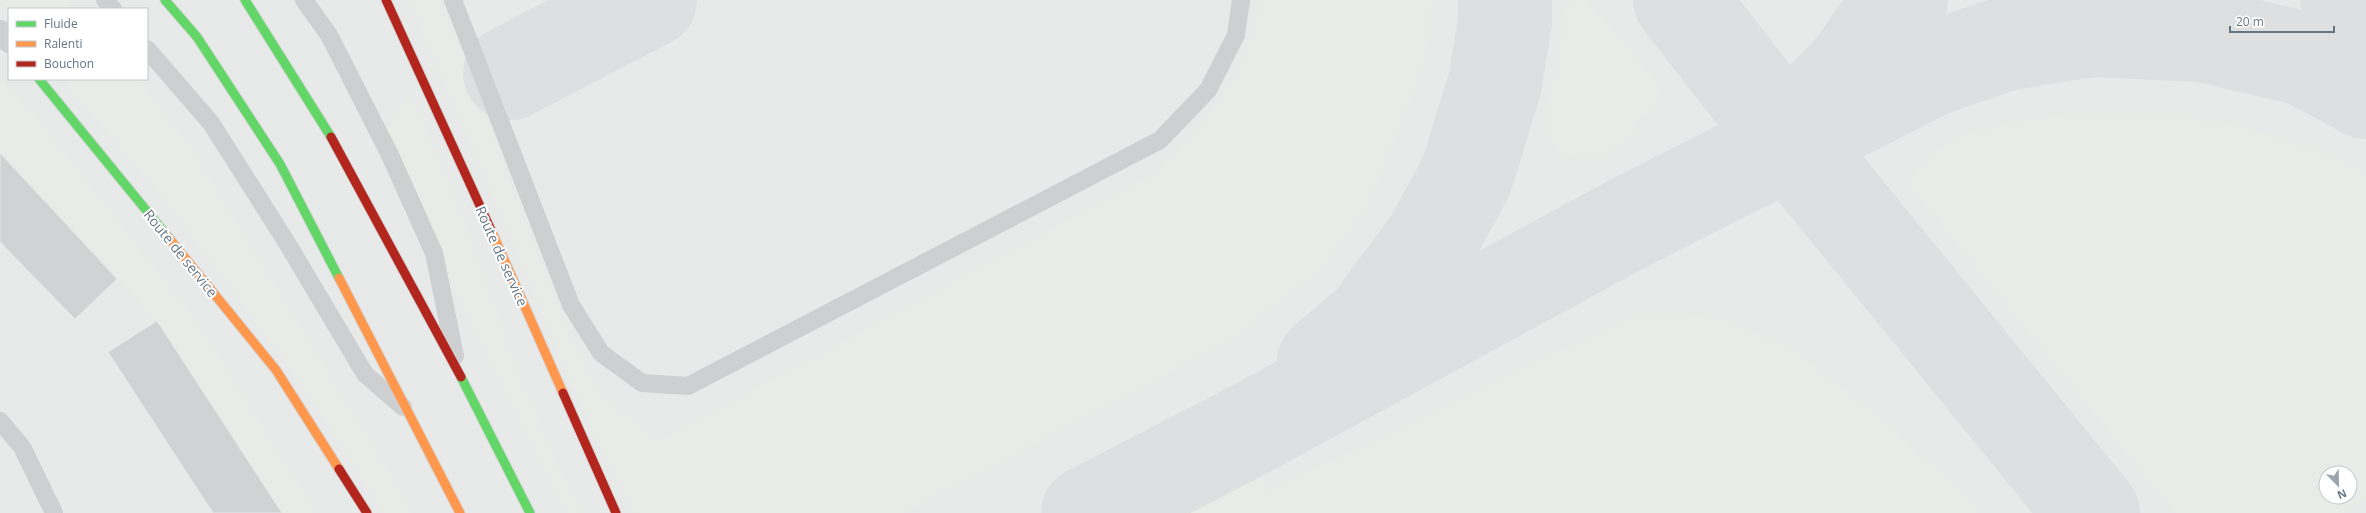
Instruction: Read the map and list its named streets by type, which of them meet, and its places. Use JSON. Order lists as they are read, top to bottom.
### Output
{
  "streets": {
    "main road": ["Route de service"]
  },
  "legend": ["Fluide", "Ralenti", "Bouchon"],
  "scale_bar": "20 m",
  "north": "bottom right"
}
